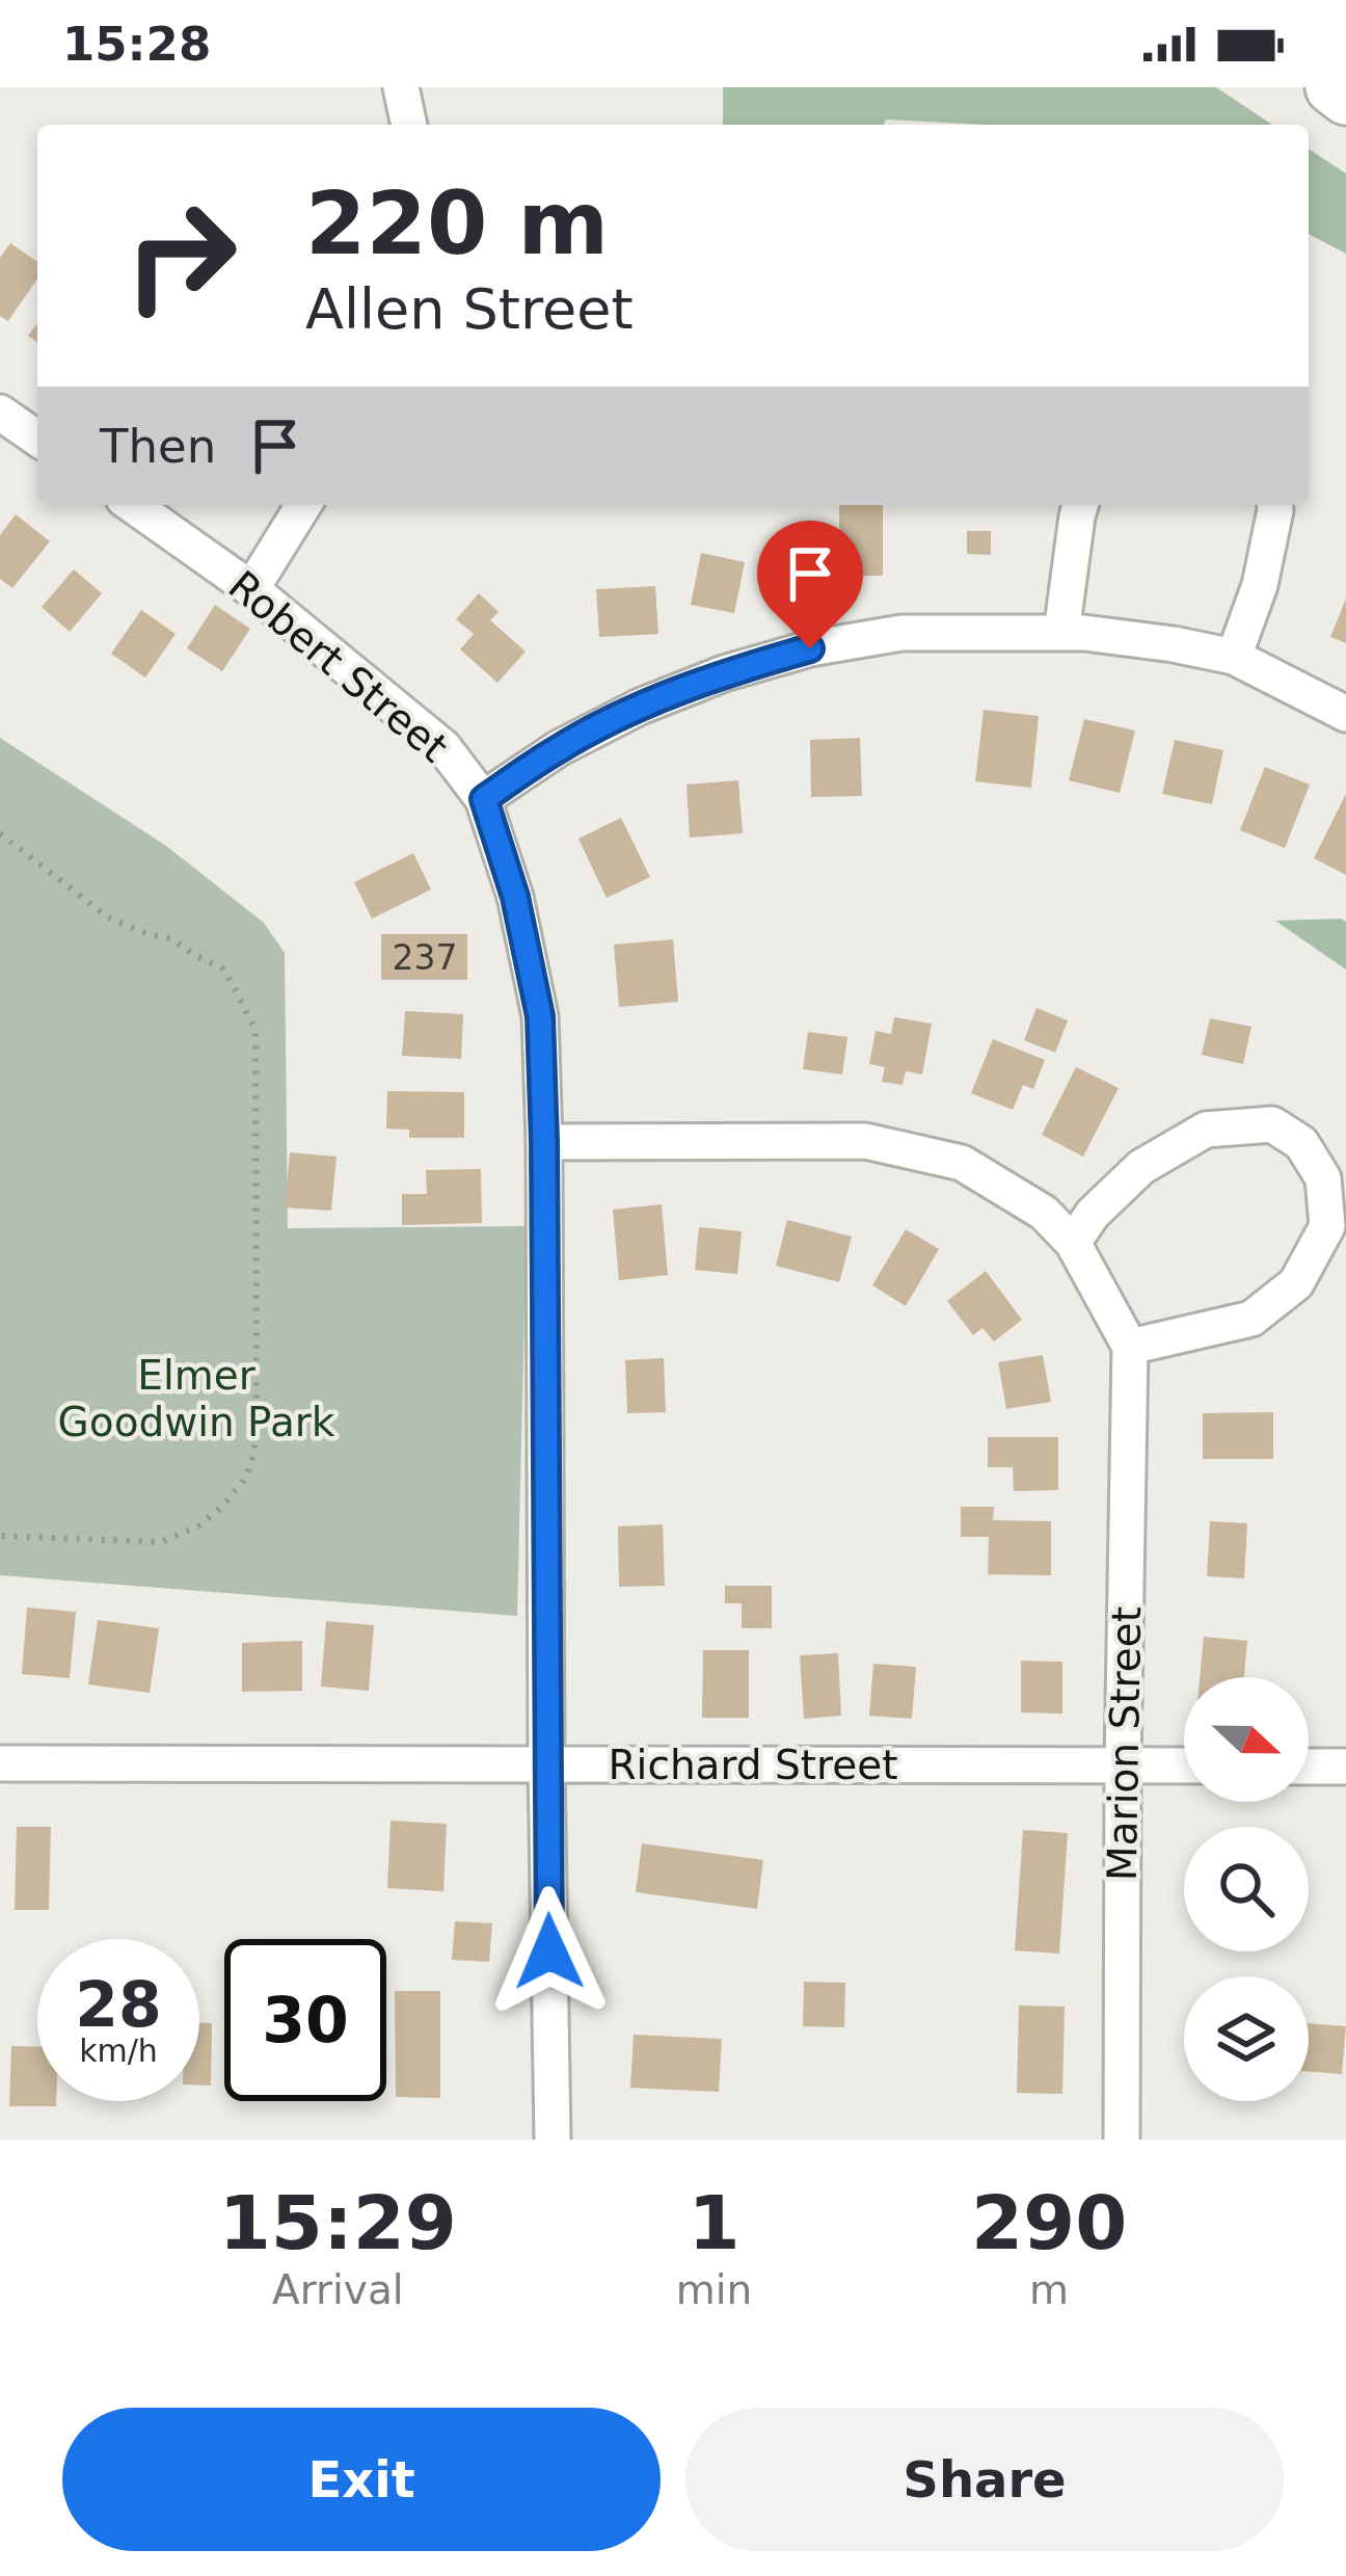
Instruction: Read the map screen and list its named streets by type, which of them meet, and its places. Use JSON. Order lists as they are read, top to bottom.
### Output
{
  "streets": {
    "street": ["Robert Street", "Marion Street", "Richard Street"]
  },
  "crossings": [
    ["Robert Street", "Marion Street"],
    ["Robert Street", "Richard Street"],
    ["Marion Street", "Richard Street"]
  ],
  "parks": ["Elmer Goodwin Park"],
  "house_numbers": ["237"],
  "north": "right",
  "page": {
    "status": "15:28",
    "turn": ["220 m", "Allen Street"],
    "then": "Then",
    "speed": "28 km/h",
    "limit": "30",
    "eta": [
      "15:29",
      "Arrival",
      "1",
      "min",
      "290",
      "m"
    ],
    "buttons": ["Exit", "Share"]
  }
}
